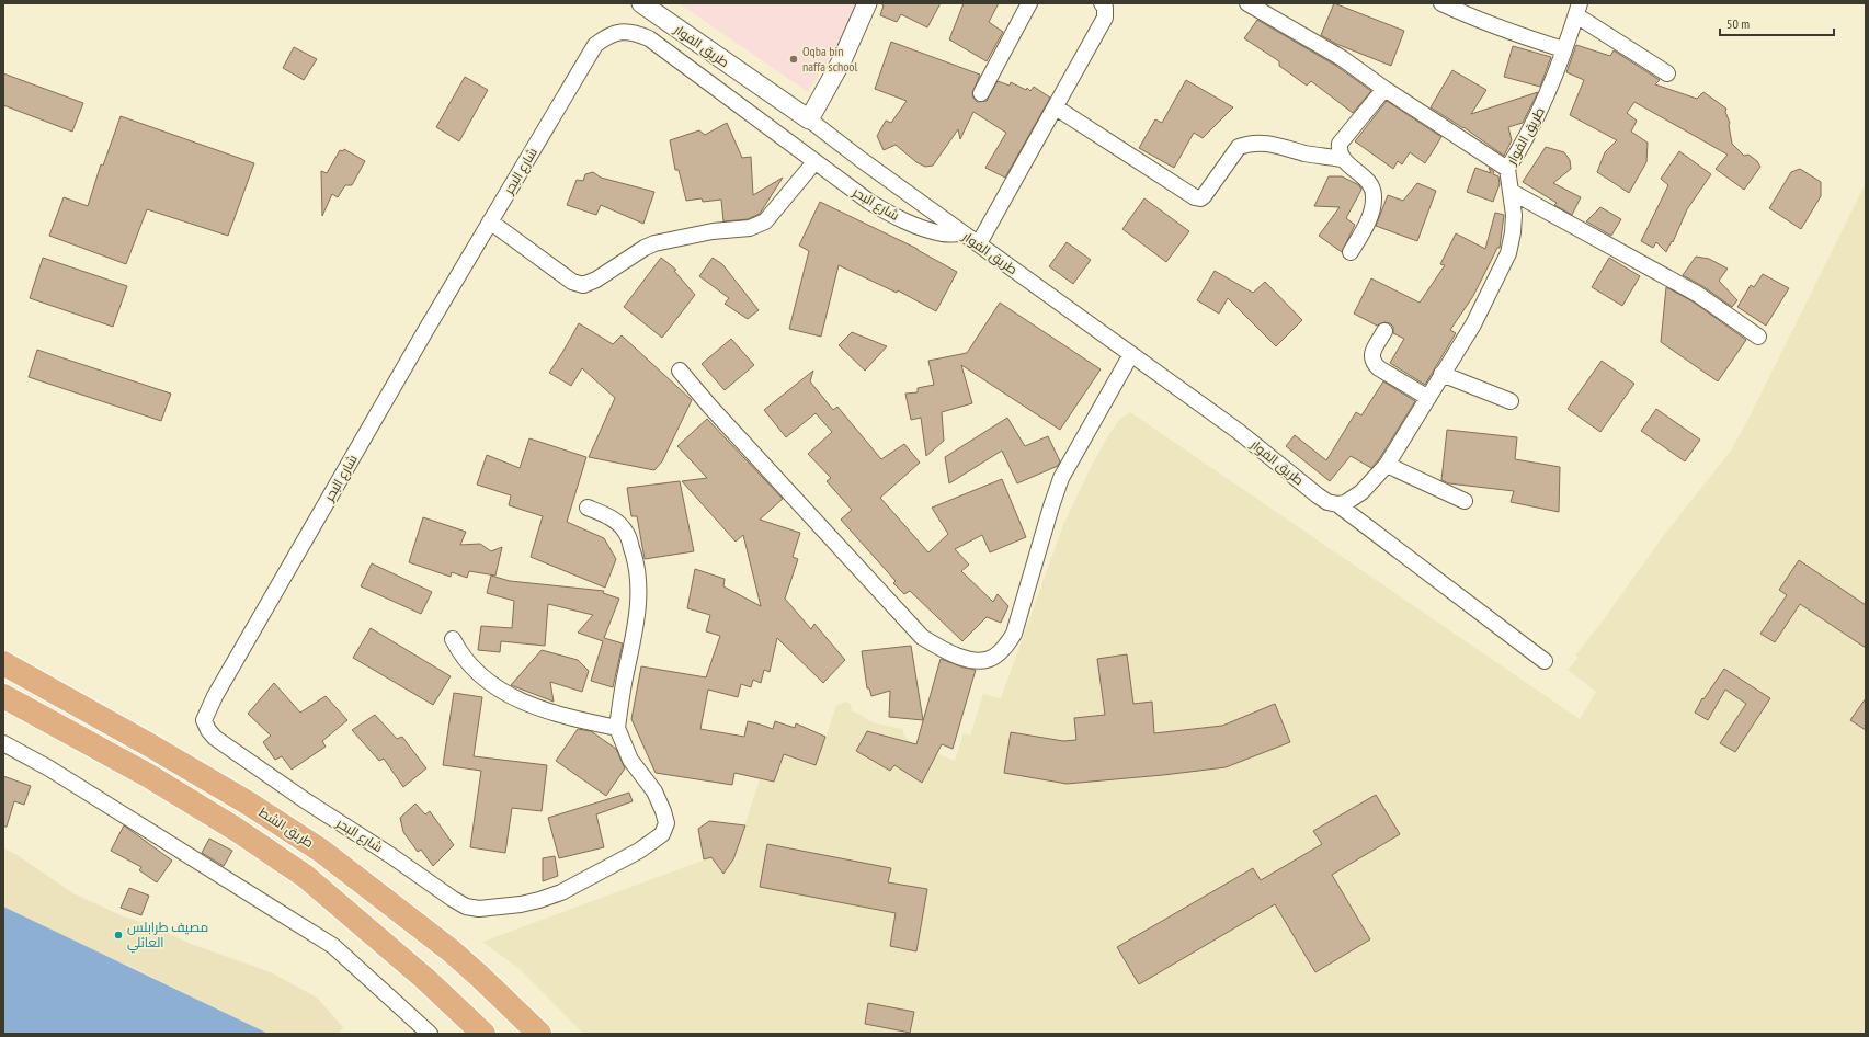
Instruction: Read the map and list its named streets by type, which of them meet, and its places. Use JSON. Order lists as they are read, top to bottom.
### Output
{
  "streets": {
    "highway": ["طريق الشط"],
    "street": ["طريق الفوار", "شارع البحر"]
  },
  "crossings": [
    ["طريق الفوار", "شارع البحر"]
  ],
  "places": ["Oqba bin naffa school", "مصيف طرابلس العائلي"],
  "scale_bar": "50 m"
}
